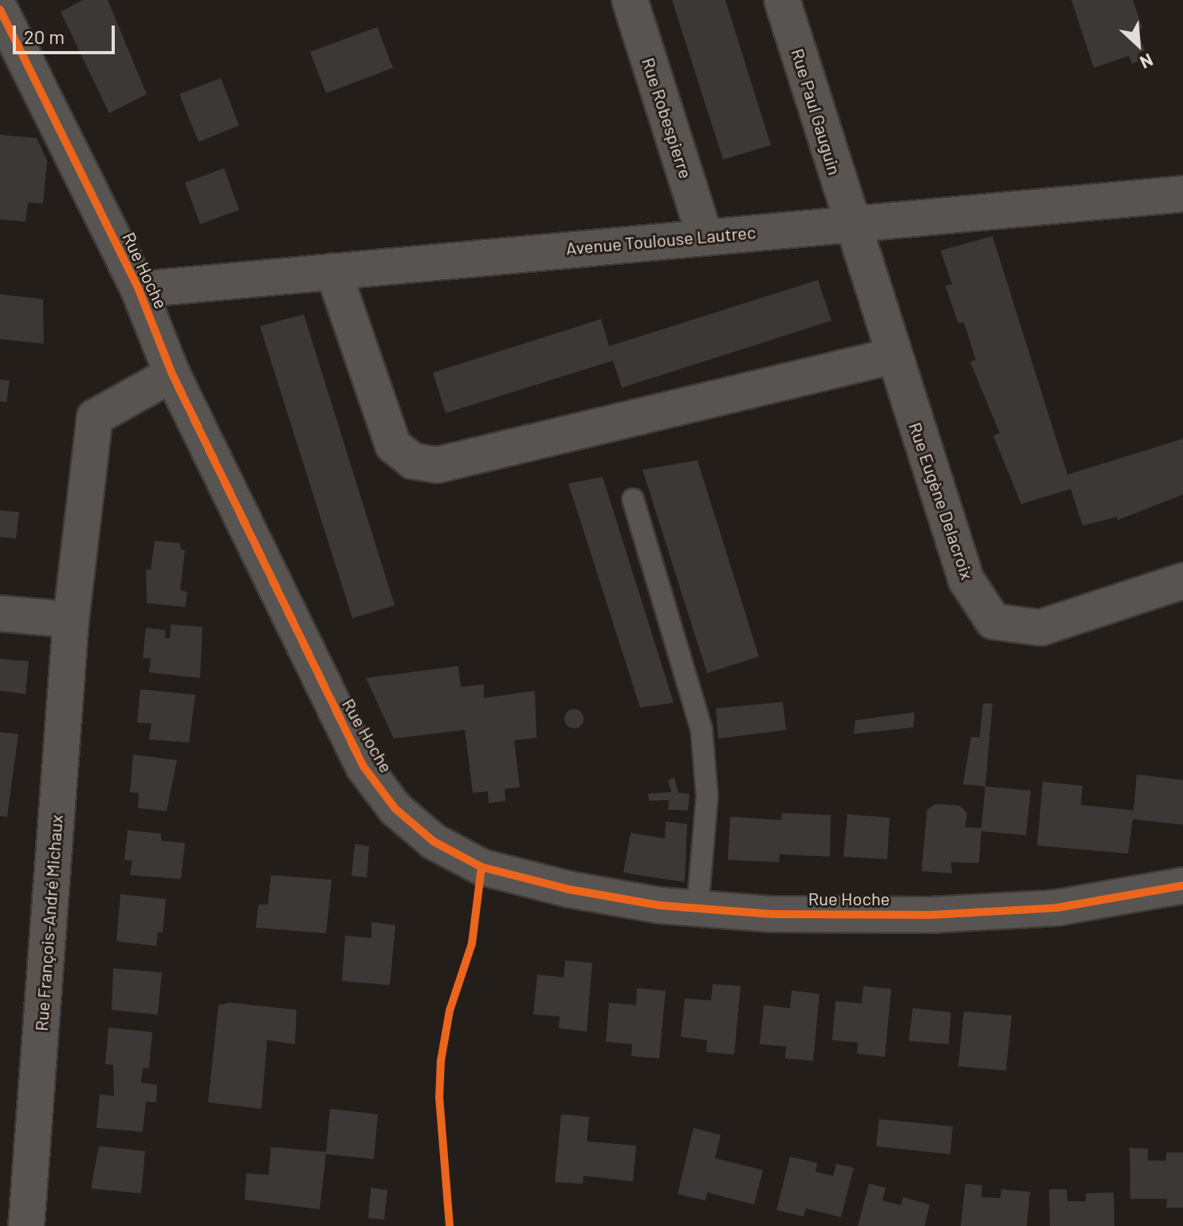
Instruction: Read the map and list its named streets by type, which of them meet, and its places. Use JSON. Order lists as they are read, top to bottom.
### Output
{
  "streets": {
    "street": [
      "Rue Paul Gauguin",
      "Rue Robespierre",
      "Avenue Toulouse Lautrec",
      "Rue Hoche",
      "Rue Eugène Delacroix",
      "Rue François-André Michaux"
    ]
  },
  "crossings": [
    ["Rue Paul Gauguin", "Avenue Toulouse Lautrec"],
    ["Rue Paul Gauguin", "Rue Eugène Delacroix"],
    ["Rue Robespierre", "Avenue Toulouse Lautrec"],
    ["Avenue Toulouse Lautrec", "Rue Hoche"],
    ["Avenue Toulouse Lautrec", "Rue Eugène Delacroix"],
    ["Rue Hoche", "Rue François-André Michaux"]
  ],
  "scale_bar": "20 m",
  "north": "bottom right"
}
